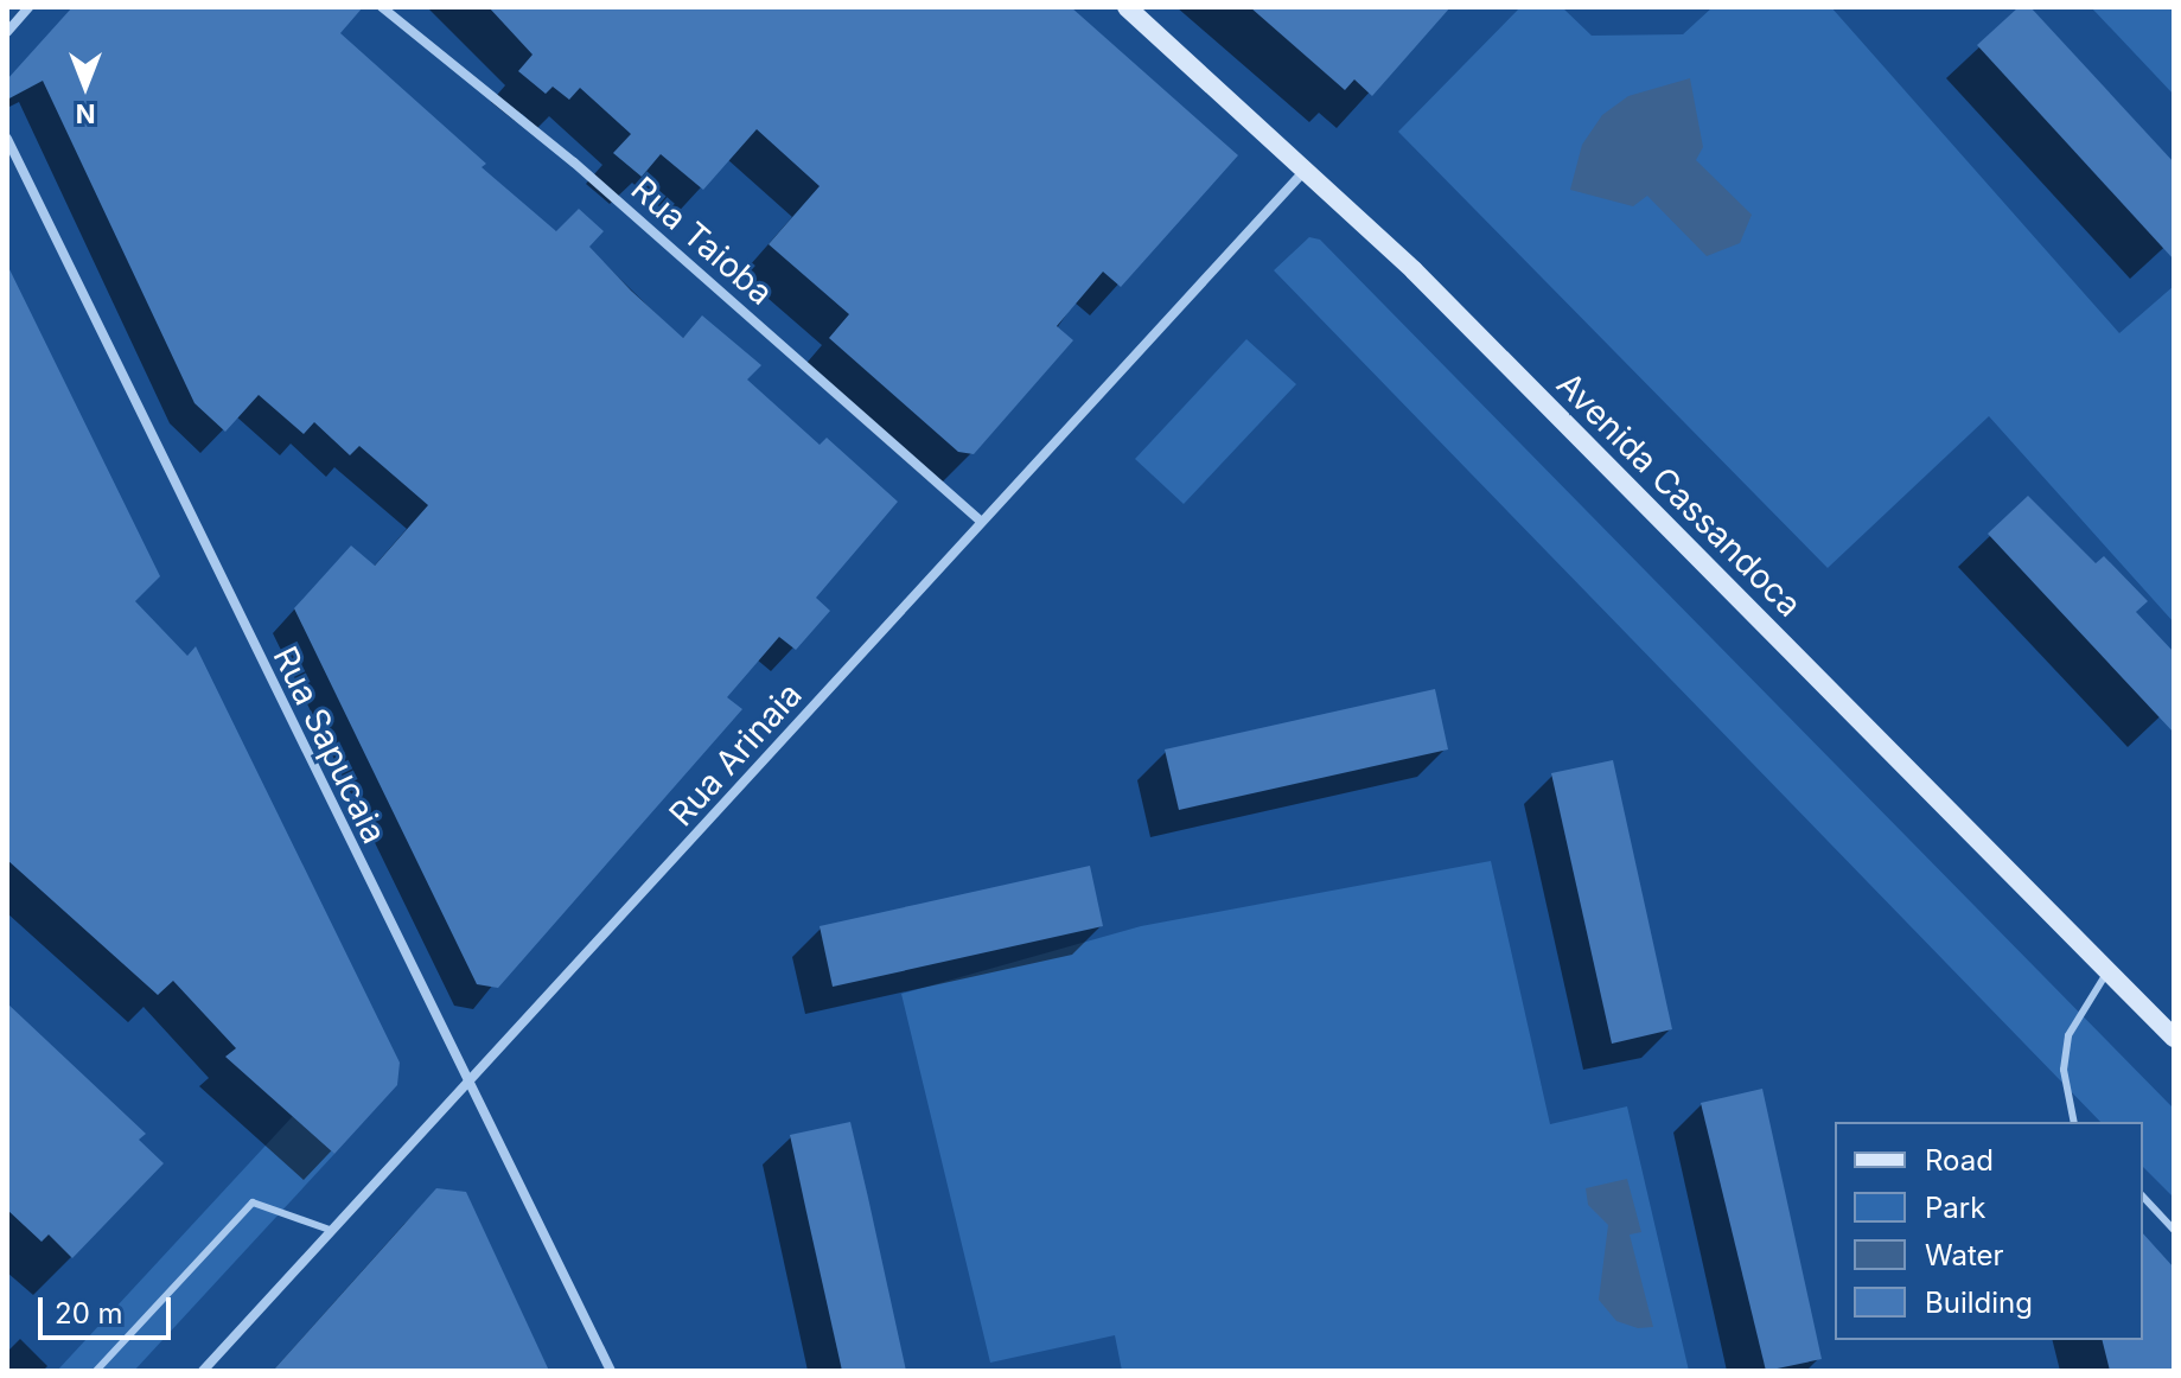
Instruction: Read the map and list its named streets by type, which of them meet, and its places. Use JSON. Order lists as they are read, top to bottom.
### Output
{
  "streets": {
    "street": [
      "Rua Taioba",
      "Avenida Cassandoca",
      "Rua Sapucaia",
      "Rua Arinaia"
    ]
  },
  "crossings": [
    ["Rua Taioba", "Rua Arinaia"],
    ["Avenida Cassandoca", "Rua Arinaia"],
    ["Rua Sapucaia", "Rua Arinaia"]
  ],
  "legend": [
    "Road",
    "Park",
    "Water",
    "Building"
  ],
  "scale_bar": "20 m",
  "north": "bottom"
}
